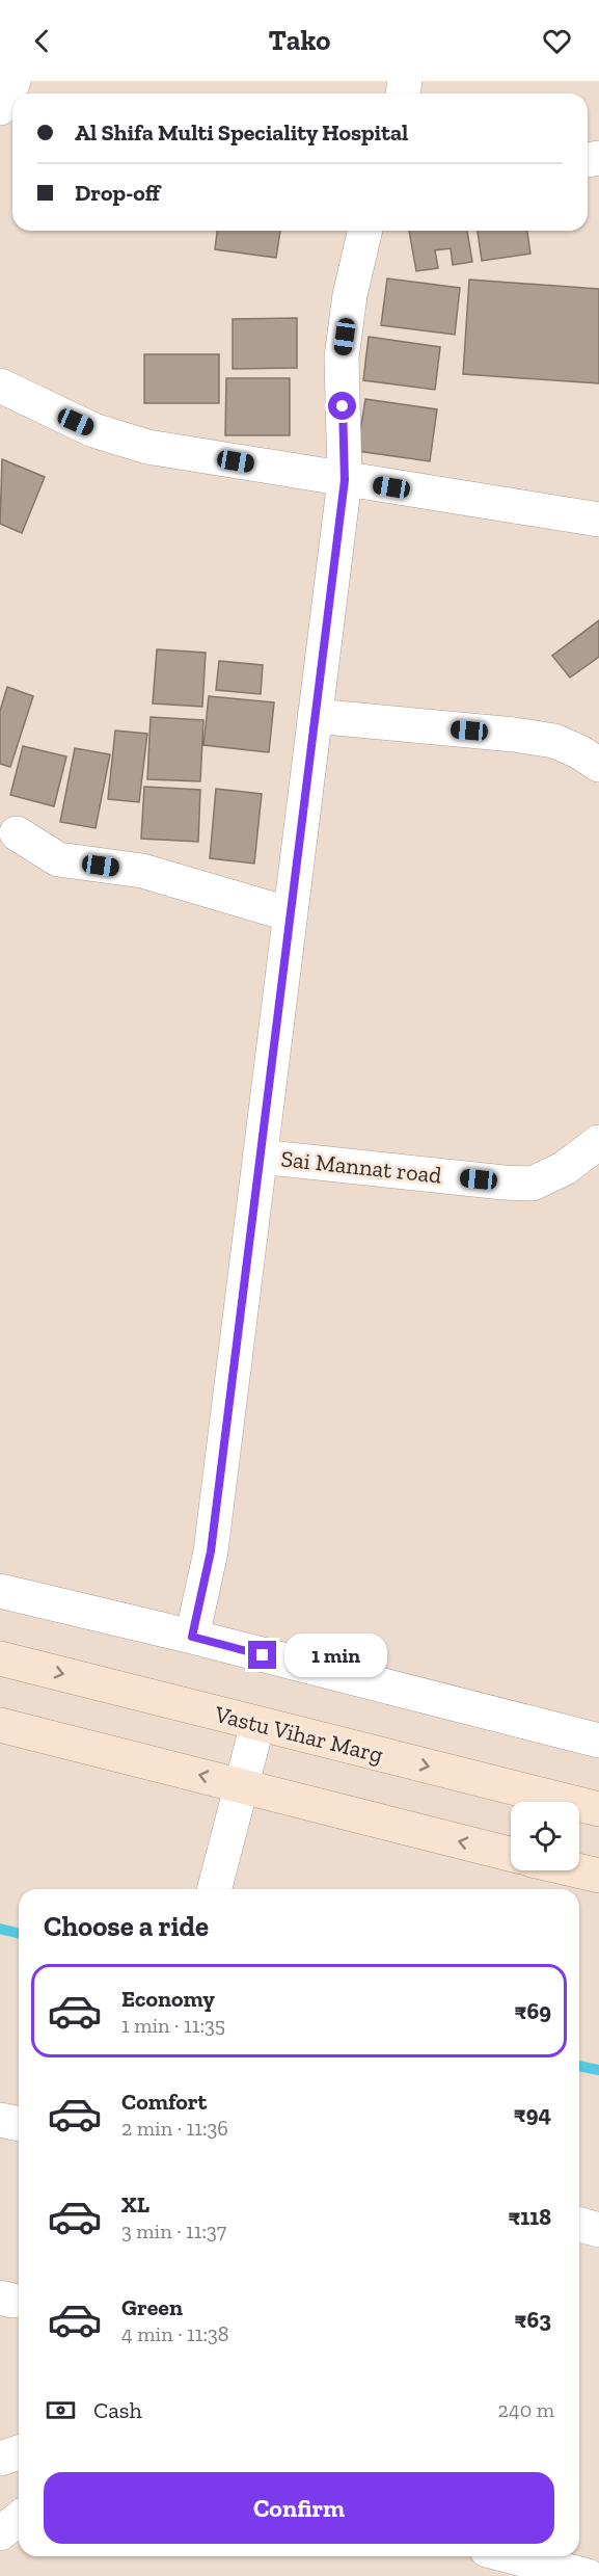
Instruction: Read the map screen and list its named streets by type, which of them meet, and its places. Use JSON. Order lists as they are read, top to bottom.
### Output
{
  "streets": {
    "main road": ["Vastu Vihar Marg"],
    "street": ["Sai Mannat road"]
  },
  "page": {
    "header": "Tako",
    "banner": ["Al Shifa Multi Speciality Hospital", "Drop-off"],
    "bubble": "1 min",
    "heading": "Choose a ride",
    "list": [
      {
        "name": "Economy",
        "note": "1 min · 11:35",
        "value": "₹69"
      },
      {
        "name": "Comfort",
        "note": "2 min · 11:36",
        "value": "₹94"
      },
      {
        "name": "XL",
        "note": "3 min · 11:37",
        "value": "₹118"
      },
      {
        "name": "Green",
        "note": "4 min · 11:38",
        "value": "₹63"
      }
    ],
    "pay": ["Cash", "240 m"],
    "buttons": "Confirm"
  }
}
